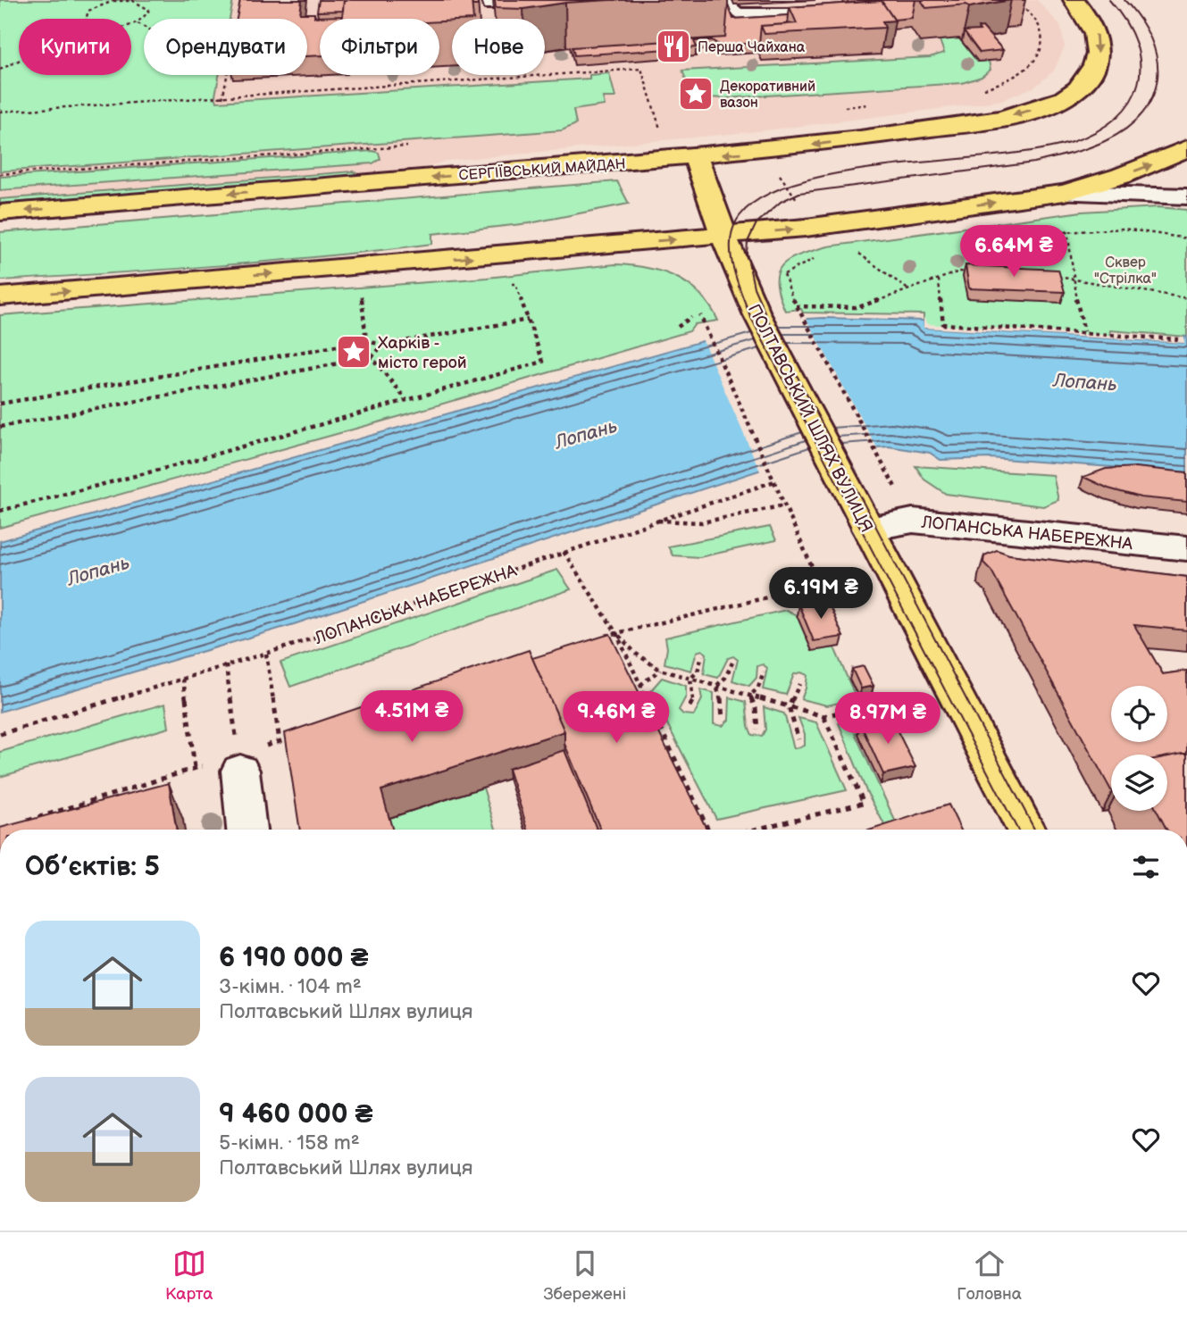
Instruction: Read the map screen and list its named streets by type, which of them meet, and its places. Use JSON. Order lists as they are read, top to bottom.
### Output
{
  "streets": {
    "main road": ["СЕРГІЇВСЬКИЙ МАЙДАН", "ПОЛТАВСЬКИЙ ШЛЯХ ВУЛИЦЯ"],
    "street": ["ЛОПАНСЬКА НАБЕРЕЖНА"]
  },
  "crossings": [
    ["СЕРГІЇВСЬКИЙ МАЙДАН", "ПОЛТАВСЬКИЙ ШЛЯХ ВУЛИЦЯ"],
    ["ПОЛТАВСЬКИЙ ШЛЯХ ВУЛИЦЯ", "ЛОПАНСЬКА НАБЕРЕЖНА"]
  ],
  "water": ["Лопань"],
  "parks": ["Сквер \"Стрілка\""],
  "places": {
    "restaurant": ["Перша Чайхана"],
    "place": ["Декоративний вазон", "Харків - місто герой"]
  },
  "page": {
    "chip": [
      "Купити",
      "Орендувати",
      "Фільтри",
      "Нове"
    ],
    "price": [
      "6.64M ₴",
      "6.19M ₴",
      "4.51M ₴",
      "9.46M ₴",
      "8.97M ₴"
    ],
    "heading": "Об’єктів: 5",
    "list": [
      {
        "name": "6 190 000 ₴",
        "note": "3-кімн. · 104 m² · Полтавський Шлях вулиця"
      },
      {
        "name": "9 460 000 ₴",
        "note": "5-кімн. · 158 m² · Полтавський Шлях вулиця"
      }
    ],
    "tabs": ["Карта", "Збережені", "Головна"]
  }
}
